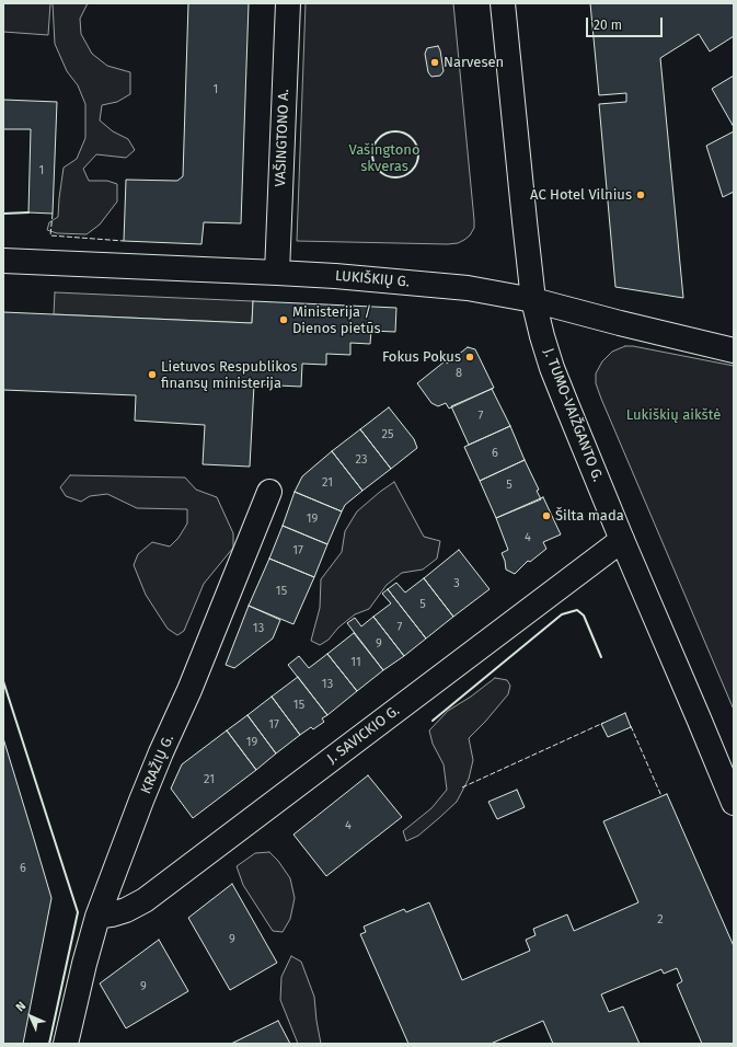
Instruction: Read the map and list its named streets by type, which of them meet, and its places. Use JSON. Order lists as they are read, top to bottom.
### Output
{
  "streets": {
    "street": [
      "VAŠINGTONO A.",
      "LUKIŠKIŲ G.",
      "J. TUMO-VAIŽGANTO G.",
      "J. SAVICKIO G.",
      "KRAŽIŲ G."
    ]
  },
  "crossings": [
    ["VAŠINGTONO A.", "LUKIŠKIŲ G."],
    ["LUKIŠKIŲ G.", "J. TUMO-VAIŽGANTO G."],
    ["J. TUMO-VAIŽGANTO G.", "J. SAVICKIO G."],
    ["J. SAVICKIO G.", "KRAŽIŲ G."]
  ],
  "parks": ["Vašingtono skveras", "Lukiškių aikštė"],
  "places": [
    "Narvesen",
    "AC Hotel Vilnius",
    "Ministerija / Dienos pietūs",
    "Fokus Pokus",
    "Lietuvos Respublikos finansų ministerija",
    "Šilta mada"
  ],
  "house_numbers": [
    "1",
    "1",
    "8",
    "7",
    "25",
    "6",
    "23",
    "21",
    "5",
    "19",
    "4",
    "17",
    "3",
    "15",
    "5",
    "7",
    "13",
    "9",
    "11",
    "13",
    "15",
    "17",
    "19",
    "21",
    "4",
    "6",
    "2",
    "9",
    "9"
  ],
  "scale_bar": "20 m",
  "north": "top left"
}
